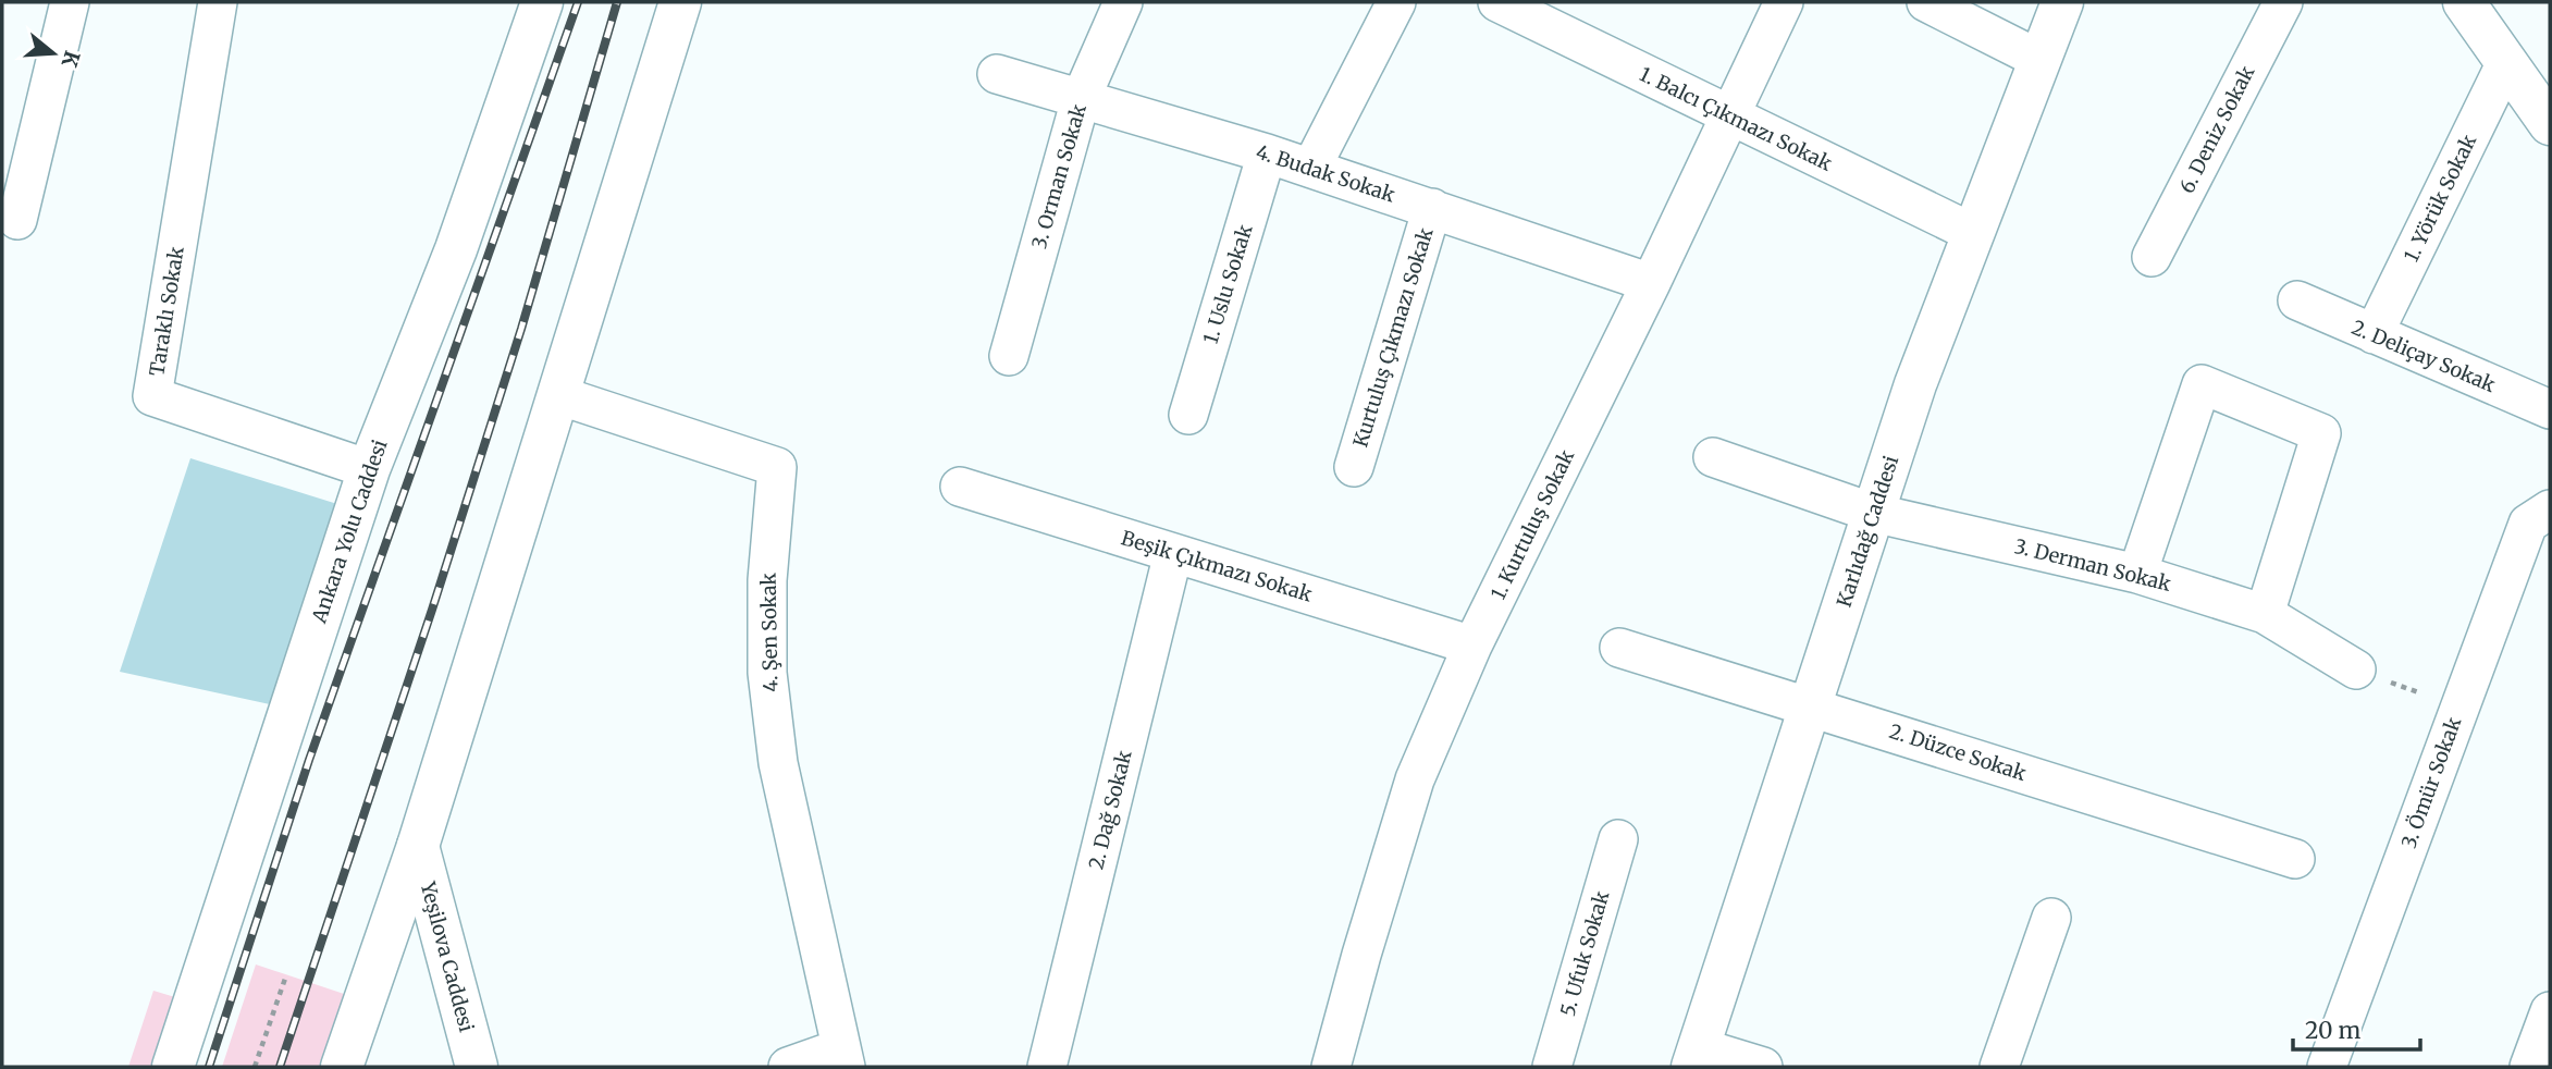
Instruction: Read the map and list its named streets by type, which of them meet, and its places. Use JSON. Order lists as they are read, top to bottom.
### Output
{
  "streets": {
    "main road": ["Ankara Yolu Caddesi", "Karlıdağ Caddesi", "Yeşilova Caddesi"],
    "street": [
      "1. Balcı Çıkmazı Sokak",
      "6. Deniz Sokak",
      "4. Budak Sokak",
      "3. Orman Sokak",
      "1. Yörük Sokak",
      "1. Uslu Sokak",
      "Taraklı Sokak",
      "Kurtuluş Çıkmazı Sokak",
      "2. Deliçay Sokak",
      "1. Kurtuluş Sokak",
      "3. Derman Sokak",
      "Beşik Çıkmazı Sokak",
      "4. Şen Sokak",
      "2. Düzce Sokak",
      "3. Ömür Sokak",
      "2. Dağ Sokak",
      "5. Ufuk Sokak"
    ]
  },
  "crossings": [
    ["1. Balcı Çıkmazı Sokak", "1. Kurtuluş Sokak"],
    ["1. Balcı Çıkmazı Sokak", "Karlıdağ Caddesi"],
    ["4. Budak Sokak", "3. Orman Sokak"],
    ["4. Budak Sokak", "1. Uslu Sokak"],
    ["4. Budak Sokak", "Kurtuluş Çıkmazı Sokak"],
    ["4. Budak Sokak", "1. Kurtuluş Sokak"],
    ["1. Yörük Sokak", "2. Deliçay Sokak"],
    ["Taraklı Sokak", "Ankara Yolu Caddesi"],
    ["1. Kurtuluş Sokak", "Beşik Çıkmazı Sokak"],
    ["Karlıdağ Caddesi", "3. Derman Sokak"],
    ["Karlıdağ Caddesi", "2. Düzce Sokak"],
    ["Beşik Çıkmazı Sokak", "2. Dağ Sokak"]
  ],
  "scale_bar": "20 m",
  "north": "right"
}
